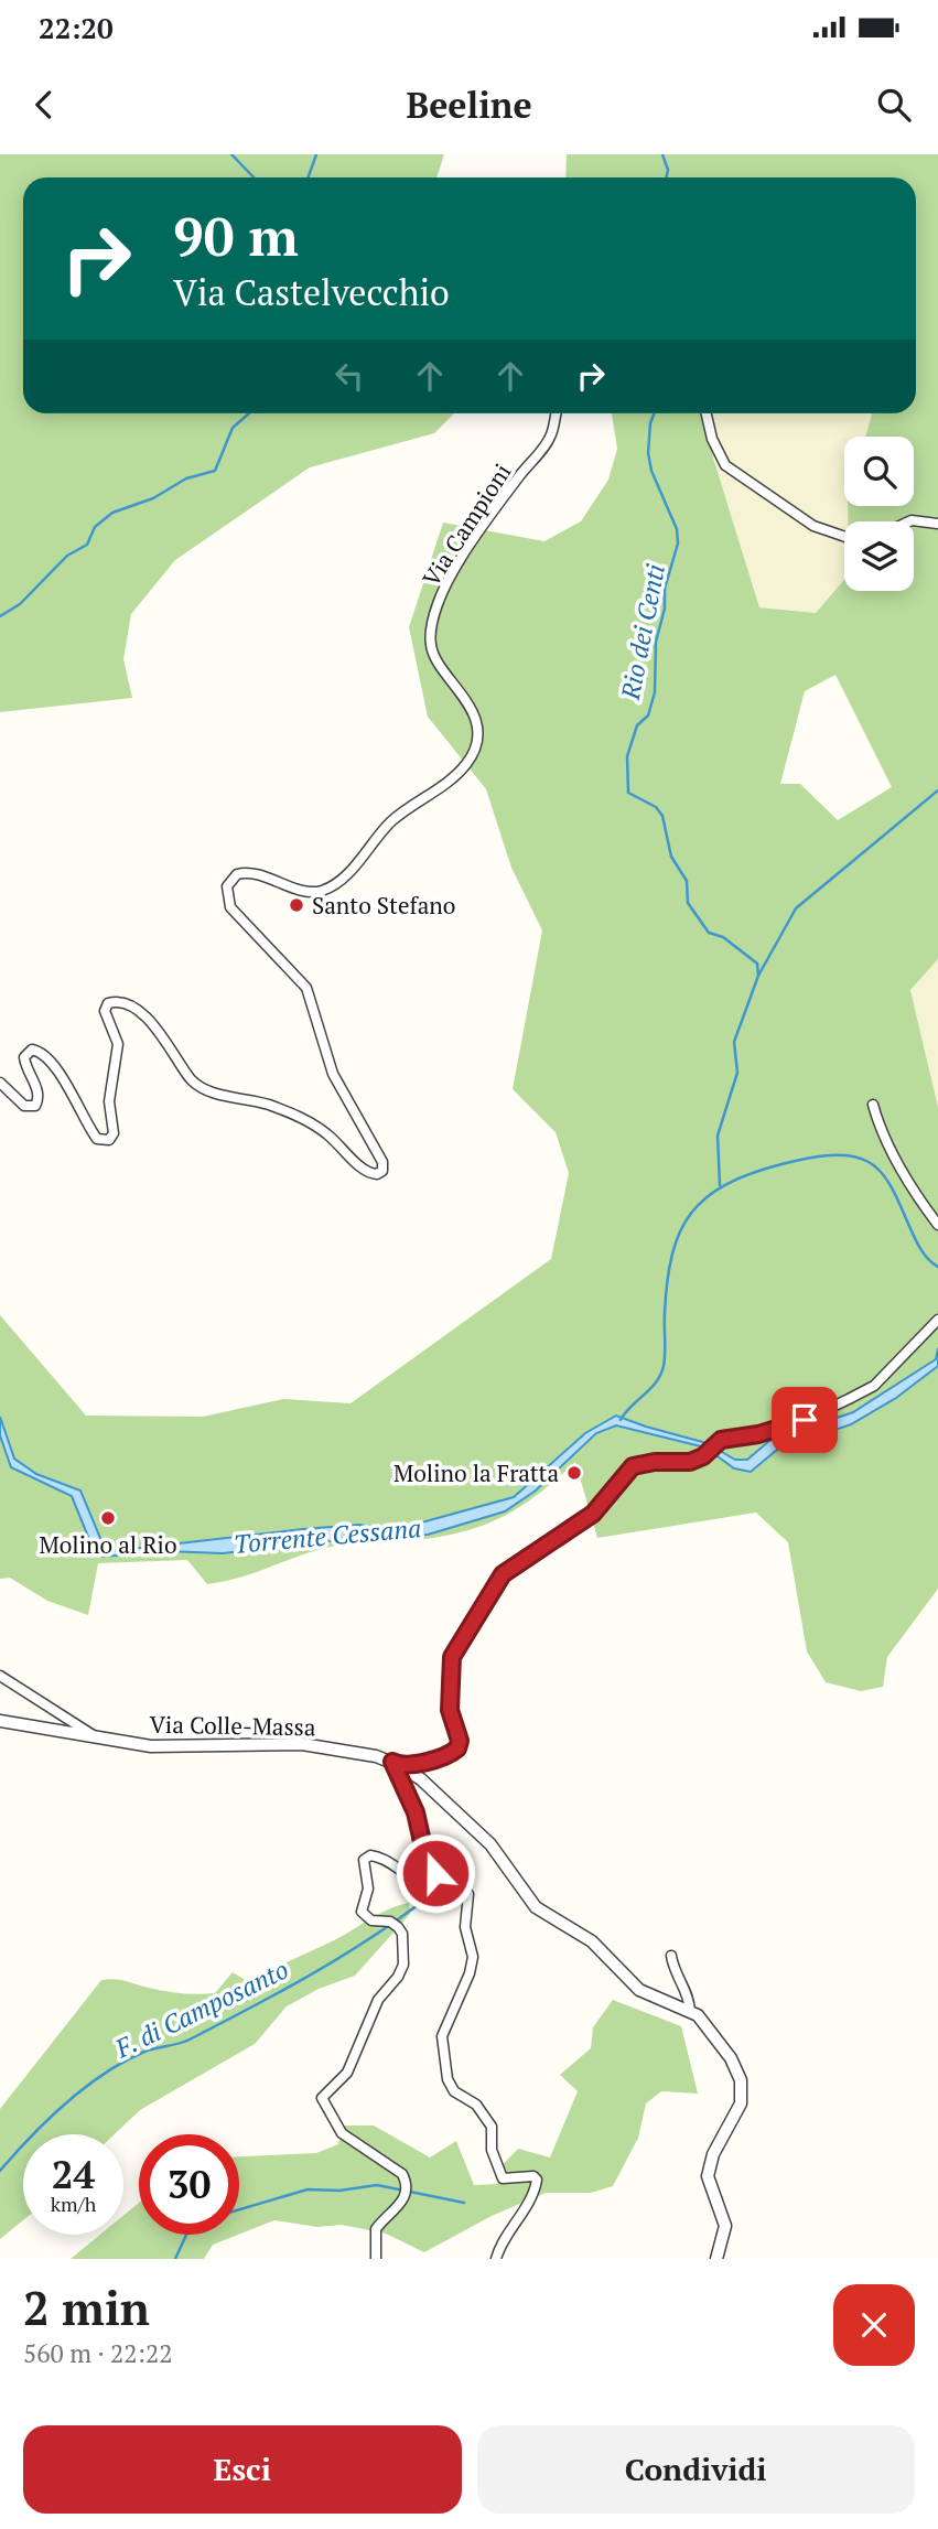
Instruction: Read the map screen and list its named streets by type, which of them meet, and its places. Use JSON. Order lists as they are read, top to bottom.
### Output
{
  "streets": {
    "street": ["Via Campioni", "Via Colle-Massa"]
  },
  "water": ["Rio dei Centi", "Torrente Cessana", "F. di Camposanto"],
  "places": ["Santo Stefano", "Molino la Fratta", "Molino al Rio"],
  "page": {
    "status": "22:20",
    "header": "Beeline",
    "turn": ["90 m", "Via Castelvecchio"],
    "speed": "24 km/h",
    "limit": "30",
    "heading": ["2 min", "560 m · 22:22"],
    "buttons": ["Esci", "Condividi"]
  }
}
